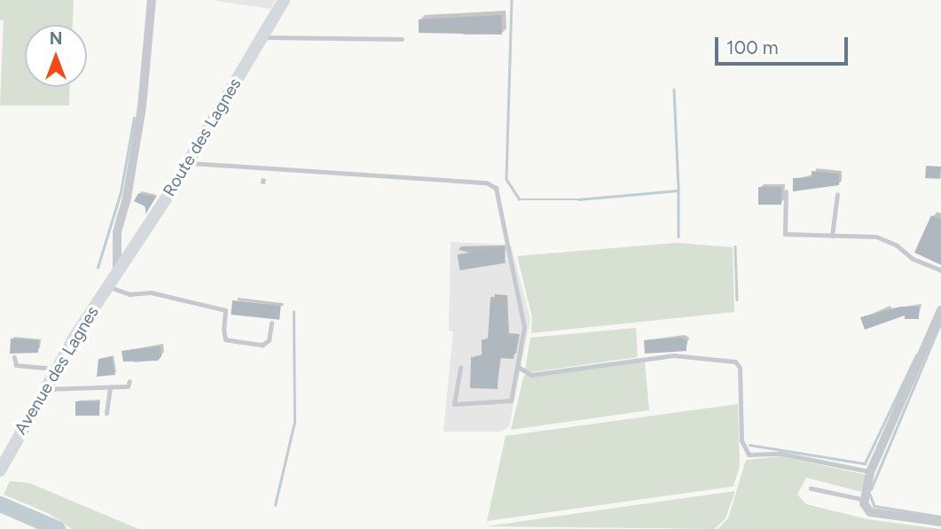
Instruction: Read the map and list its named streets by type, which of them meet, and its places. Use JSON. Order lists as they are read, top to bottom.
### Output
{
  "streets": {
    "street": ["Route des Lagnes", "Avenue des Lagnes"]
  },
  "crossings": [
    ["Route des Lagnes", "Avenue des Lagnes"]
  ],
  "scale_bar": "100 m",
  "north": "top"
}
